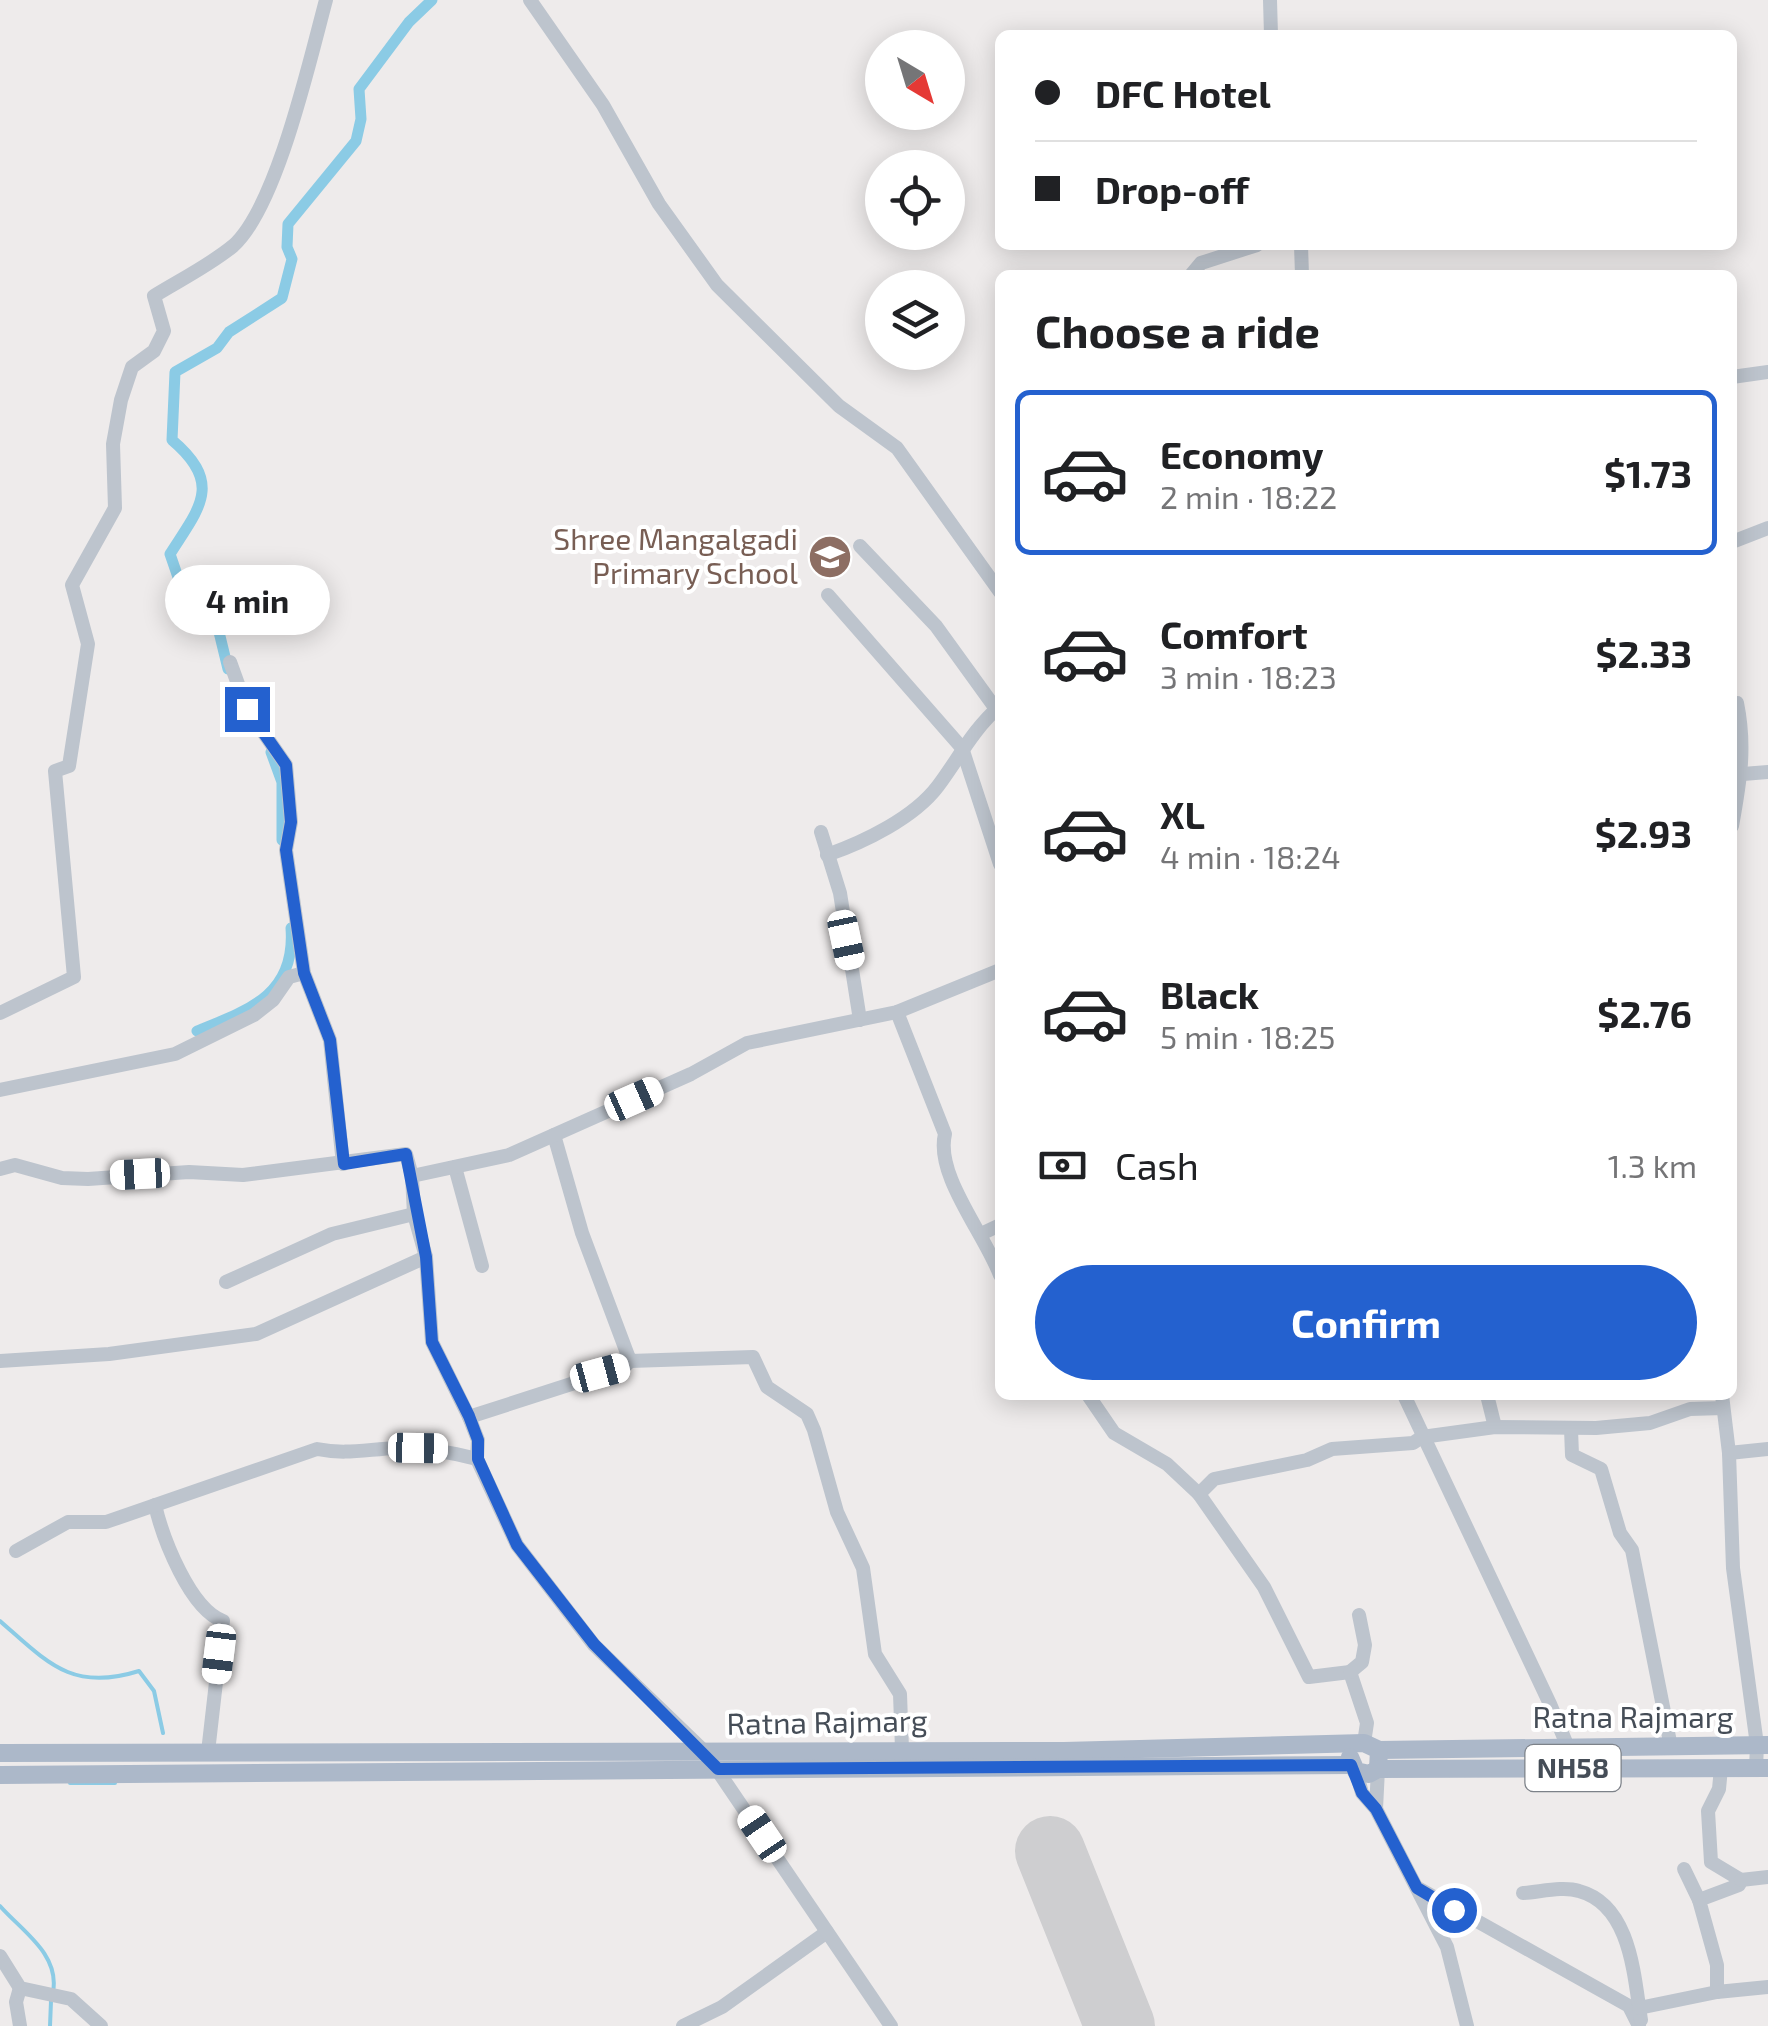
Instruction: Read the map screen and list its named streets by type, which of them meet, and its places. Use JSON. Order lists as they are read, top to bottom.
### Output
{
  "streets": {
    "main road": ["Ratna Rajmarg", "NH58"]
  },
  "places": {
    "school or university": ["Shree Mangalgadi Primary School"]
  },
  "north": "bottom right",
  "page": {
    "banner": ["DFC Hotel", "Drop-off"],
    "heading": "Choose a ride",
    "list": [
      {
        "name": "Economy",
        "note": "2 min · 18:22",
        "value": "$1.73"
      },
      {
        "name": "Comfort",
        "note": "3 min · 18:23",
        "value": "$2.33"
      },
      {
        "name": "XL",
        "note": "4 min · 18:24",
        "value": "$2.93"
      },
      {
        "name": "Black",
        "note": "5 min · 18:25",
        "value": "$2.76"
      }
    ],
    "bubble": "4 min",
    "pay": ["Cash", "1.3 km"],
    "buttons": "Confirm"
  }
}
